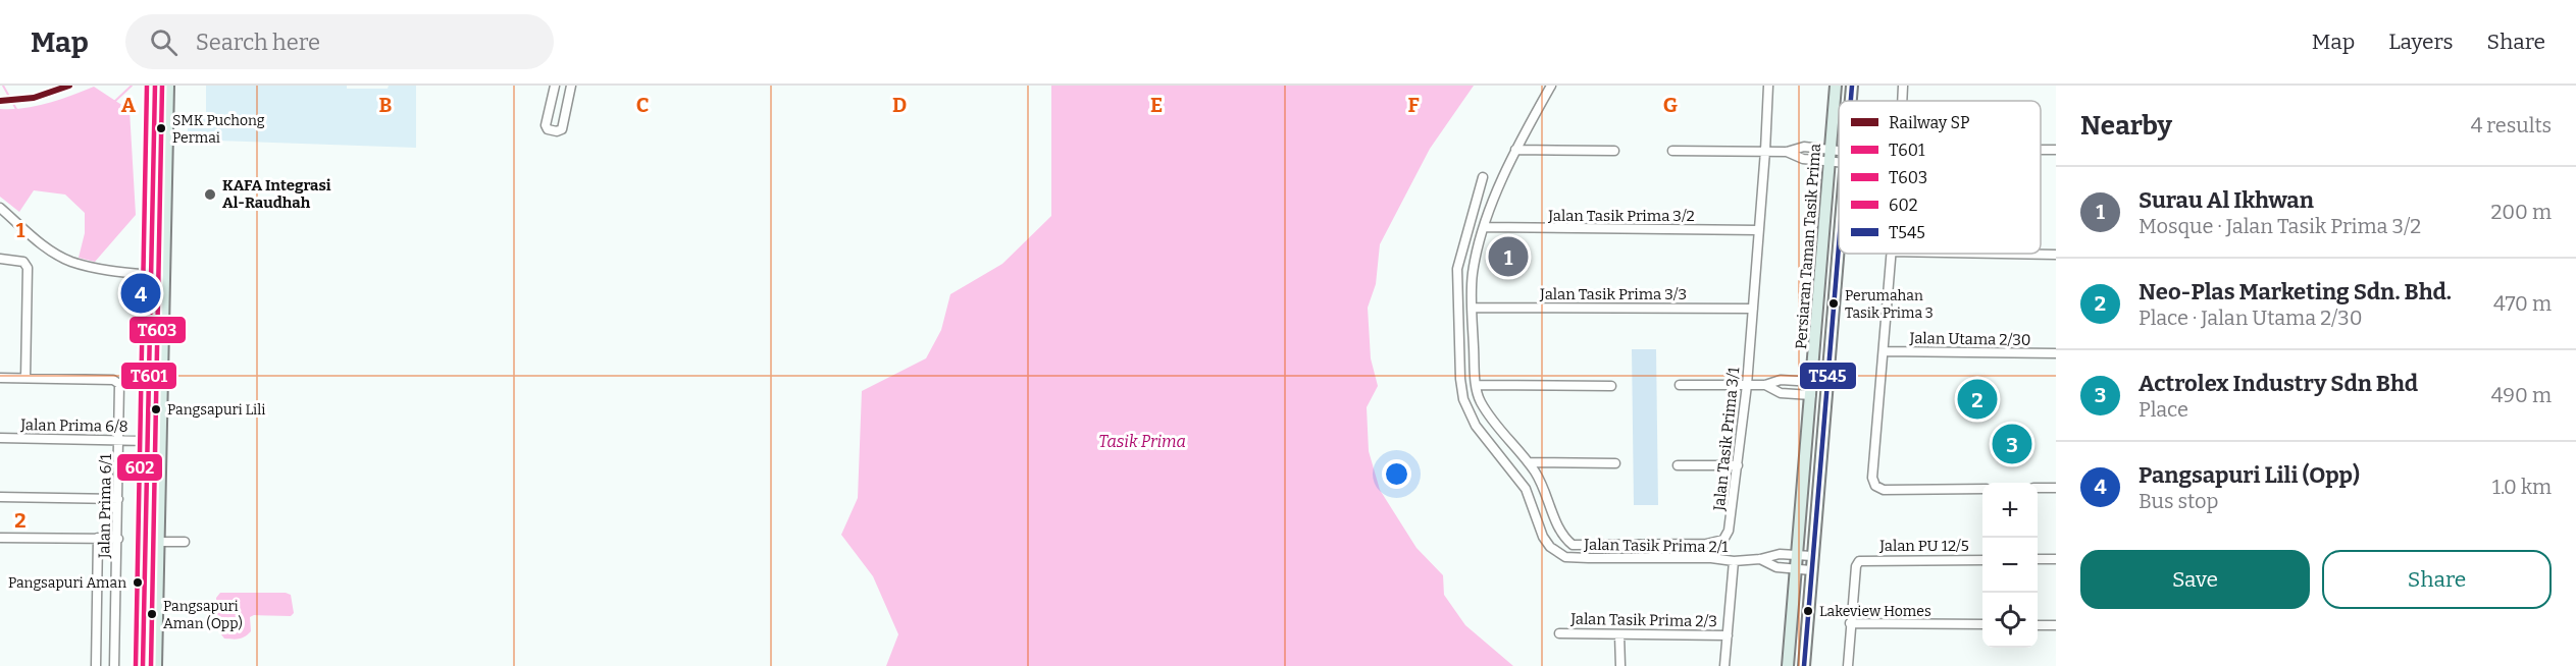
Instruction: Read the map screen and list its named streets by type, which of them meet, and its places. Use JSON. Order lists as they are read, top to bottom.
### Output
{
  "streets": {
    "main road": ["Persiaran Taman Tasik Prima"],
    "street": [
      "Jalan Tasik Prima 3/2",
      "Jalan Tasik Prima 3/3",
      "Jalan Utama 2/30",
      "Jalan Prima 6/8",
      "Jalan Tasik Prima 3/1",
      "Jalan Prima 6/1",
      "Jalan Tasik Prima 2/1",
      "Jalan PU 12/5",
      "Jalan Tasik Prima 2/3"
    ]
  },
  "crossings": [
    ["Jalan Tasik Prima 3/2", "Jalan Tasik Prima 3/1"],
    ["Persiaran Taman Tasik Prima", "Jalan Tasik Prima 2/1"],
    ["Jalan Tasik Prima 3/3", "Jalan Tasik Prima 3/1"],
    ["Jalan Prima 6/8", "Jalan Prima 6/1"]
  ],
  "water": ["Tasik Prima"],
  "places": [
    "SMK Puchong Permai",
    "KAFA Integrasi Al-Raudhah",
    "Perumahan Tasik Prima 3",
    "Pangsapuri Lili",
    "Pangsapuri Aman",
    "Lakeview Homes",
    "Pangsapuri Aman (Opp)"
  ],
  "lines": [
    "rail line SP",
    "transit line T601",
    "transit line T603",
    "transit line 602",
    "transit line T545"
  ],
  "legend": [
    "Railway SP",
    "T601",
    "T603",
    "602",
    "T545"
  ],
  "page": {
    "header": "Map",
    "search": "Search here",
    "nav": ["Map", "Layers", "Share"],
    "heading": ["Nearby", "4 results"],
    "list": [
      {
        "mark": "1",
        "name": "Surau Al Ikhwan",
        "note": "Mosque · Jalan Tasik Prima 3/2",
        "value": "200 m"
      },
      {
        "mark": "2",
        "name": "Neo-Plas Marketing Sdn. Bhd.",
        "note": "Place · Jalan Utama 2/30",
        "value": "470 m"
      },
      {
        "mark": "3",
        "name": "Actrolex Industry Sdn Bhd",
        "note": "Place",
        "value": "490 m"
      },
      {
        "mark": "4",
        "name": "Pangsapuri Lili (Opp)",
        "note": "Bus stop",
        "value": "1.0 km"
      }
    ],
    "pins": [
      "1",
      "4",
      "2",
      "3"
    ],
    "map_buttons": ["+", "−"],
    "buttons": ["Save", "Share"]
  },
  "grid": {
    "columns": [
      "A",
      "B",
      "C",
      "D",
      "E",
      "F",
      "G"
    ],
    "rows": ["1", "2"]
  }
}
